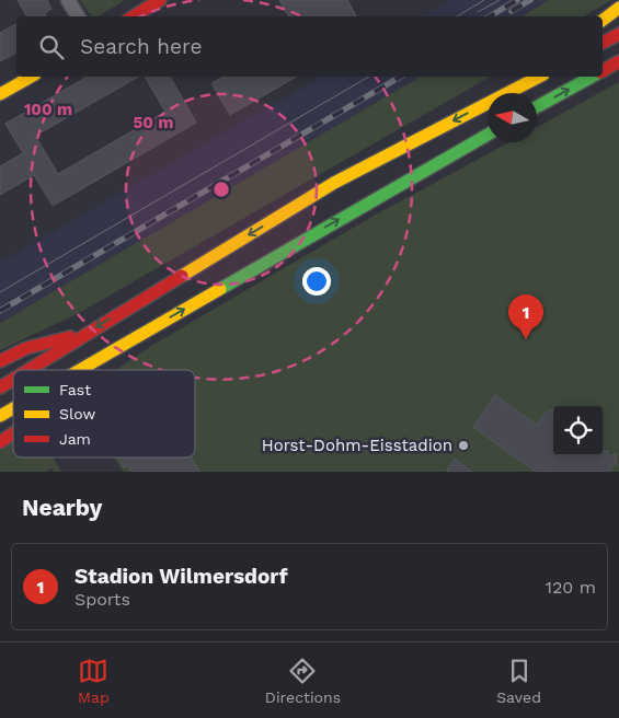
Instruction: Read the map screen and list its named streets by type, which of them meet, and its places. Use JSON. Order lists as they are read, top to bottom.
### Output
{
  "places": ["Horst-Dohm-Eisstadion"],
  "legend": ["Fast", "Slow", "Jam"],
  "north": "left",
  "page": {
    "search": "Search here",
    "pins": "1",
    "heading": "Nearby",
    "list": [
      {
        "mark": "1",
        "name": "Stadion Wilmersdorf",
        "note": "Sports",
        "value": "120 m"
      }
    ],
    "nav": ["Map", "Directions", "Saved"]
  },
  "rings": ["100 m", "50 m"]
}
